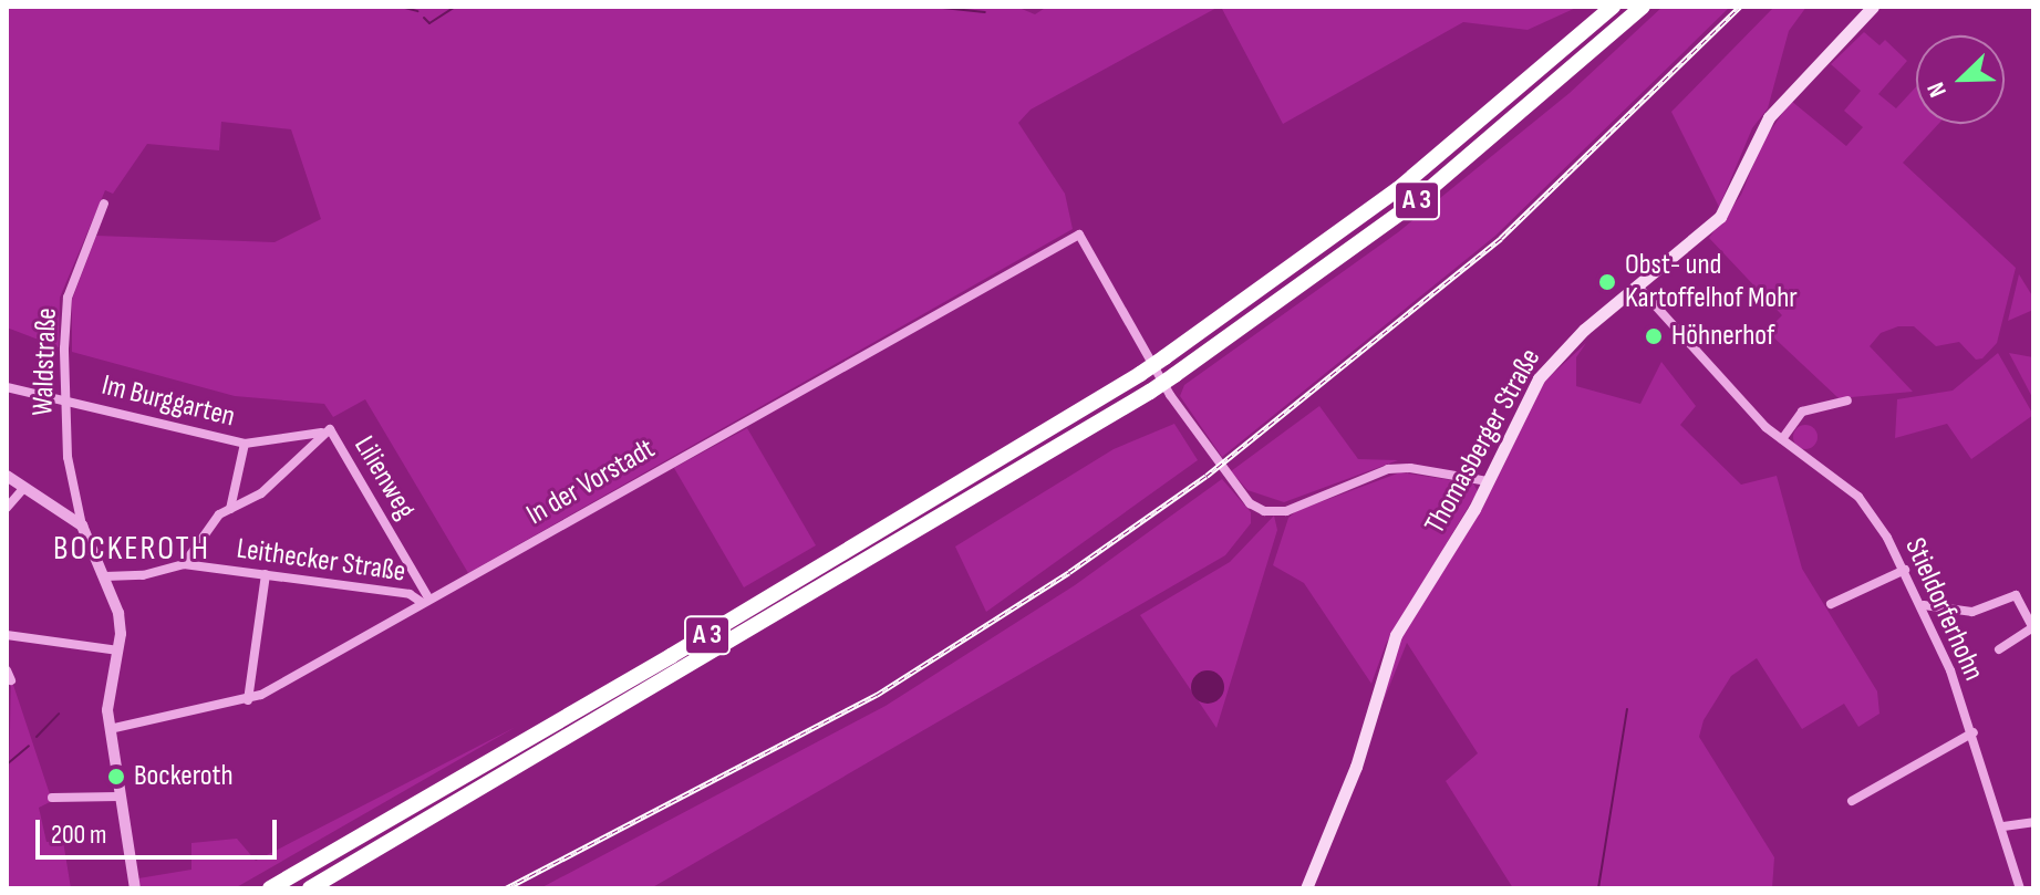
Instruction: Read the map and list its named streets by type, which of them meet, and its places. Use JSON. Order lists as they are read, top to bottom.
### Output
{
  "streets": {
    "highway": ["A 3"],
    "main road": ["Thomasberger Straße"],
    "street": [
      "Waldstraße",
      "Im Burggarten",
      "Lilienweg",
      "In der Vorstadt",
      "Leithecker Straße",
      "Stieldorferhohn"
    ]
  },
  "crossings": [
    ["Waldstraße", "Im Burggarten"],
    ["Im Burggarten", "Lilienweg"],
    ["Thomasberger Straße", "In der Vorstadt"],
    ["Thomasberger Straße", "Stieldorferhohn"],
    ["Lilienweg", "In der Vorstadt"],
    ["Lilienweg", "Leithecker Straße"],
    ["In der Vorstadt", "Leithecker Straße"]
  ],
  "districts": ["BOCKEROTH"],
  "places": ["Obst- und Kartoffelhof Mohr", "Höhnerhof", "Bockeroth"],
  "scale_bar": "200 m",
  "north": "bottom left"
}
